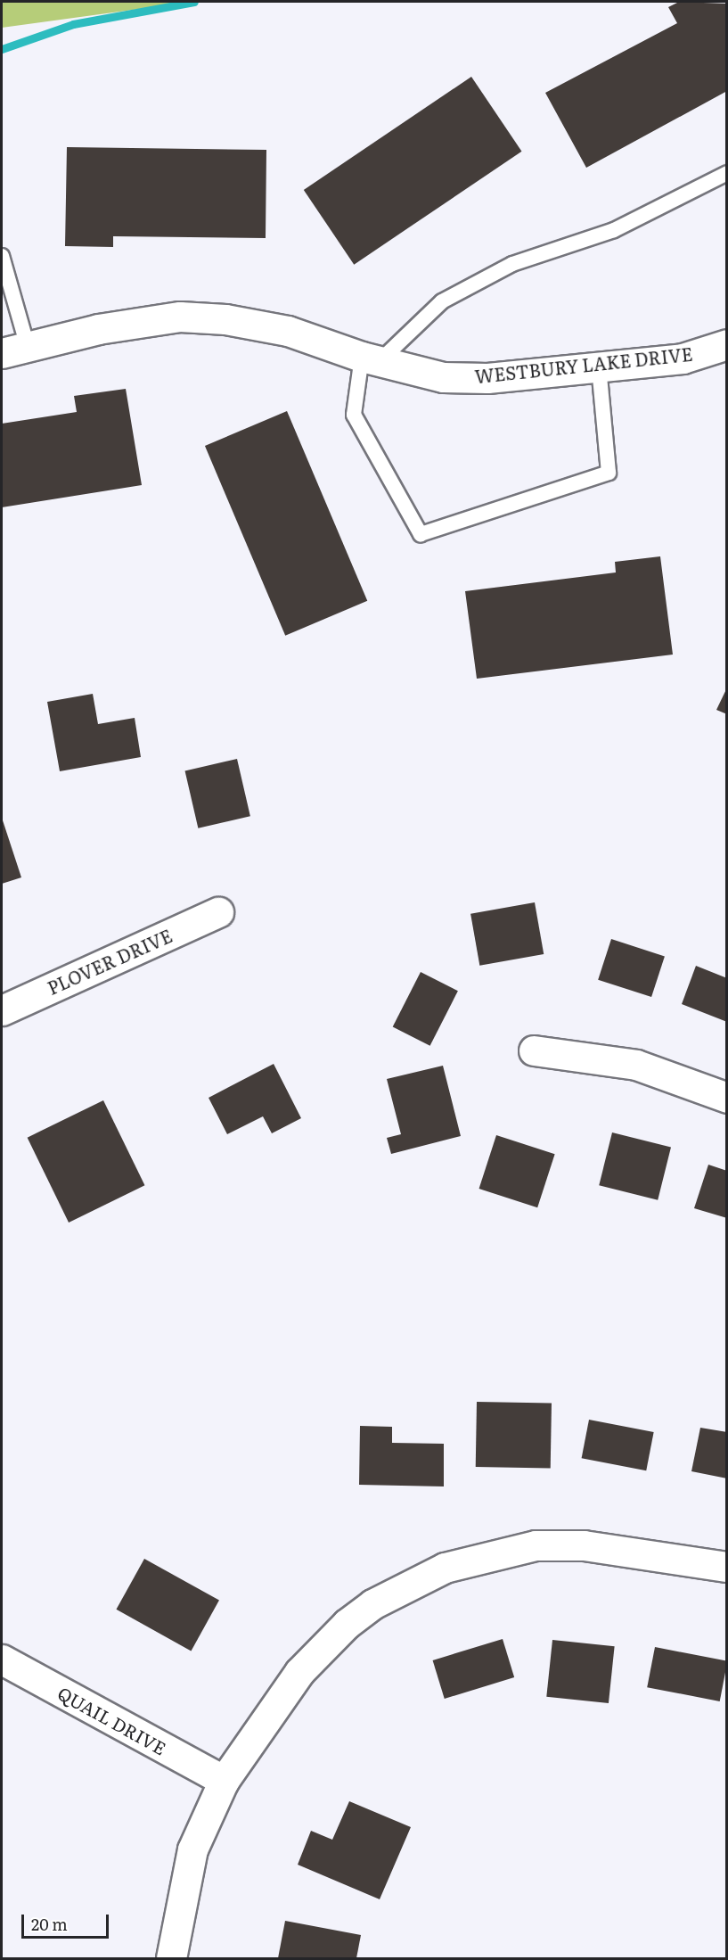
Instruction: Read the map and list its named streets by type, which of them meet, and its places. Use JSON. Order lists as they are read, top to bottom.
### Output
{
  "streets": {
    "street": ["WESTBURY LAKE DRIVE", "PLOVER DRIVE", "QUAIL DRIVE"]
  },
  "scale_bar": "20 m"
}
